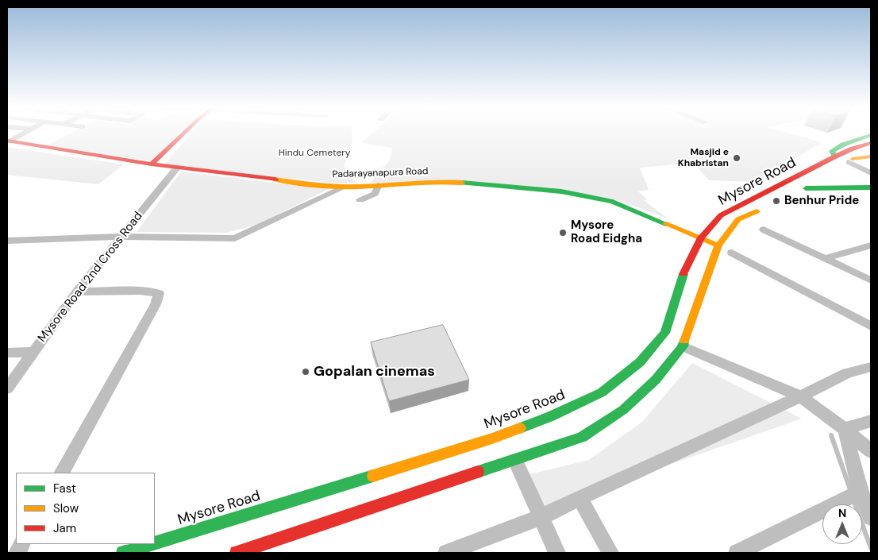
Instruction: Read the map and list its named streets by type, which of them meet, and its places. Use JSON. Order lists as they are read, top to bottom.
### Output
{
  "streets": {
    "main road": ["Padarayanapura Road", "Mysore Road"],
    "street": ["Mysore Road 2nd Cross Road"]
  },
  "crossings": [
    ["Padarayanapura Road", "Mysore Road"],
    ["Padarayanapura Road", "Mysore Road 2nd Cross Road"]
  ],
  "parks": ["Hindu Cemetery"],
  "places": [
    "Masjid e Khabristan",
    "Benhur Pride",
    "Mysore Road Eidgha",
    "Gopalan cinemas"
  ],
  "legend": ["Fast", "Slow", "Jam"],
  "north": "top"
}
